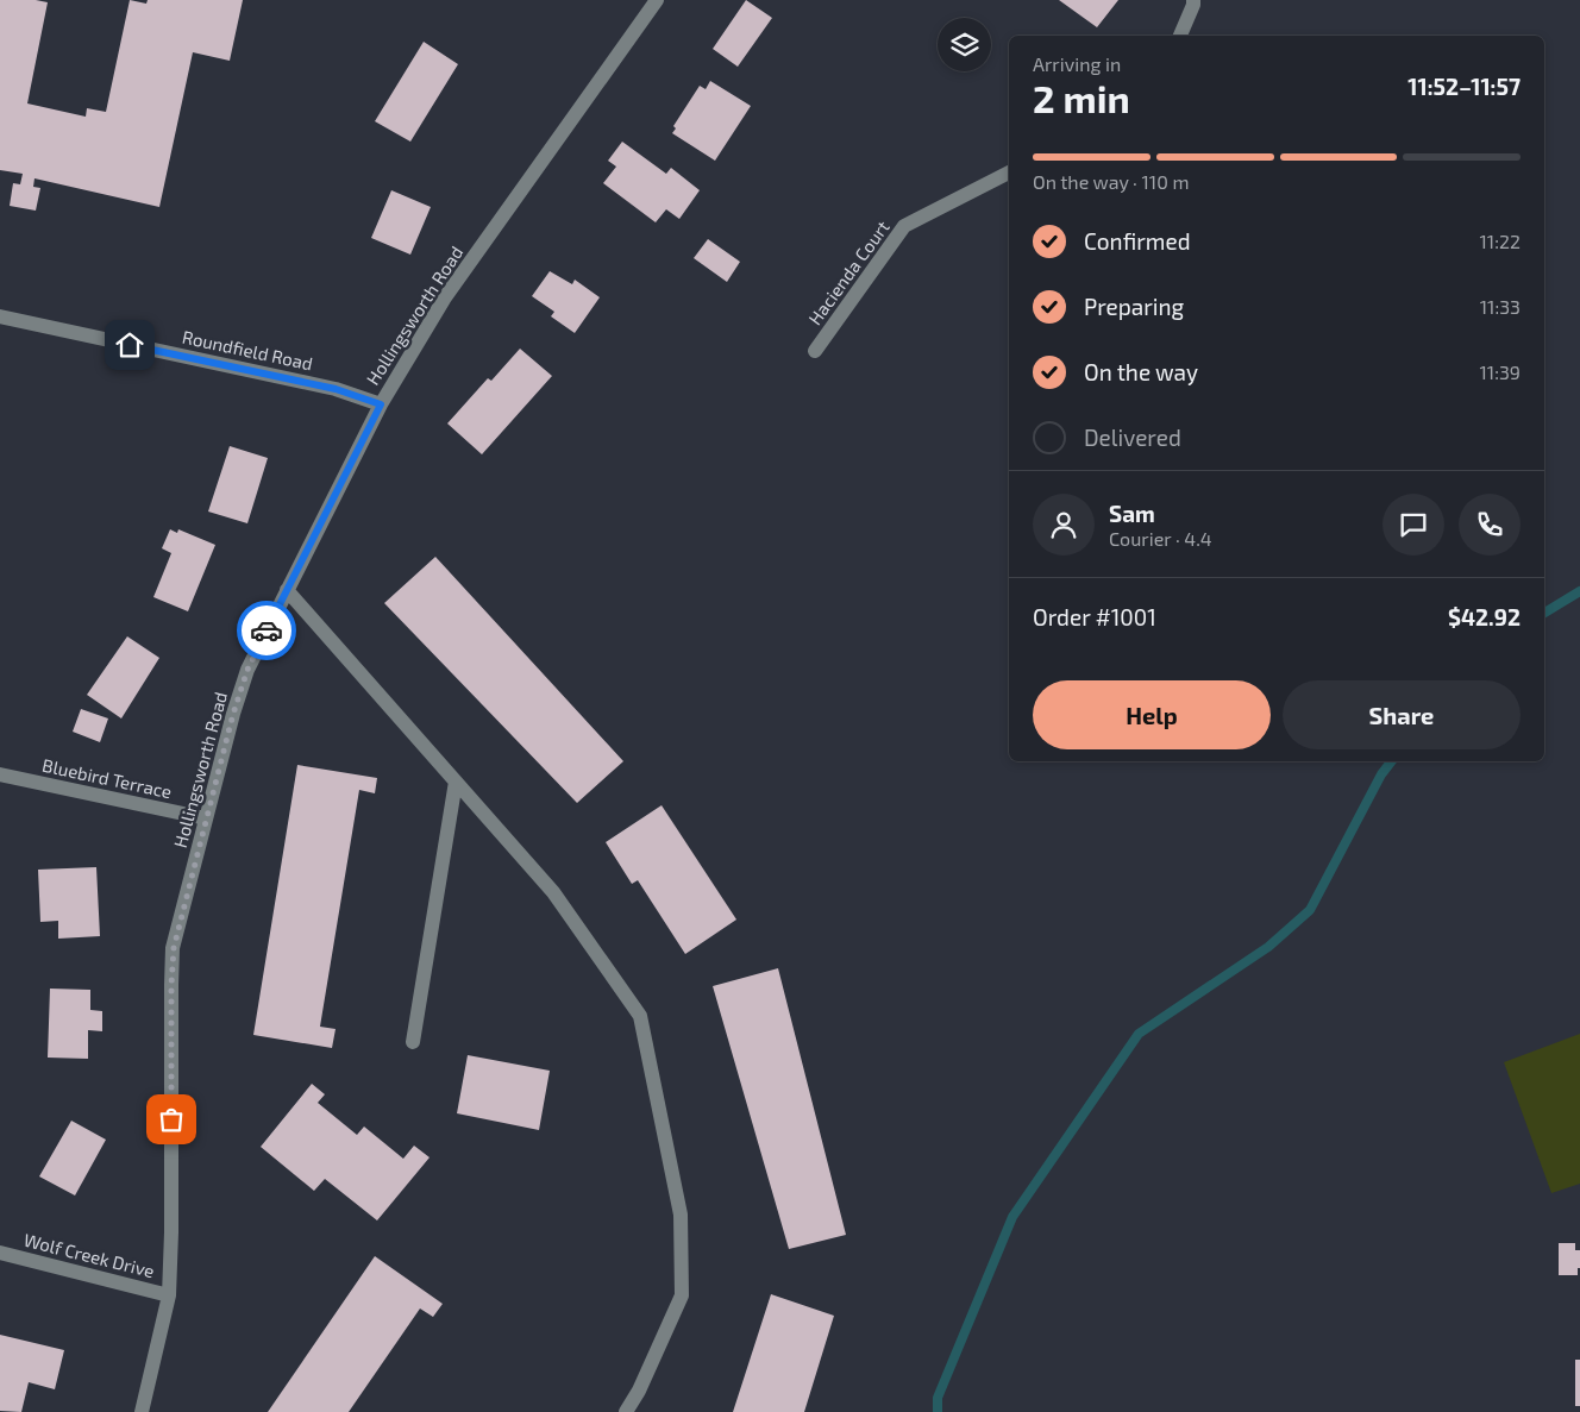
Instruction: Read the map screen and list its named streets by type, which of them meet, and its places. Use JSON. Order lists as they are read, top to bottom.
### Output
{
  "streets": {
    "street": [
      "Hacienda Court",
      "Hollingsworth Road",
      "Roundfield Road",
      "Bluebird Terrace",
      "Wolf Creek Drive"
    ]
  },
  "crossings": [
    ["Hollingsworth Road", "Roundfield Road"],
    ["Hollingsworth Road", "Bluebird Terrace"],
    ["Hollingsworth Road", "Wolf Creek Drive"]
  ],
  "page": {
    "heading": ["2 min", "Arriving in", "11:52–11:57"],
    "panel": [
      "Sam",
      "Courier · 4.4",
      "Order #1001",
      "$42.92"
    ],
    "bar": "On the way · 110 m",
    "list": [
      ["Confirmed", "11:22"],
      ["Preparing", "11:33"],
      ["On the way", "11:39"],
      "Delivered"
    ],
    "buttons": ["Help", "Share"]
  }
}
